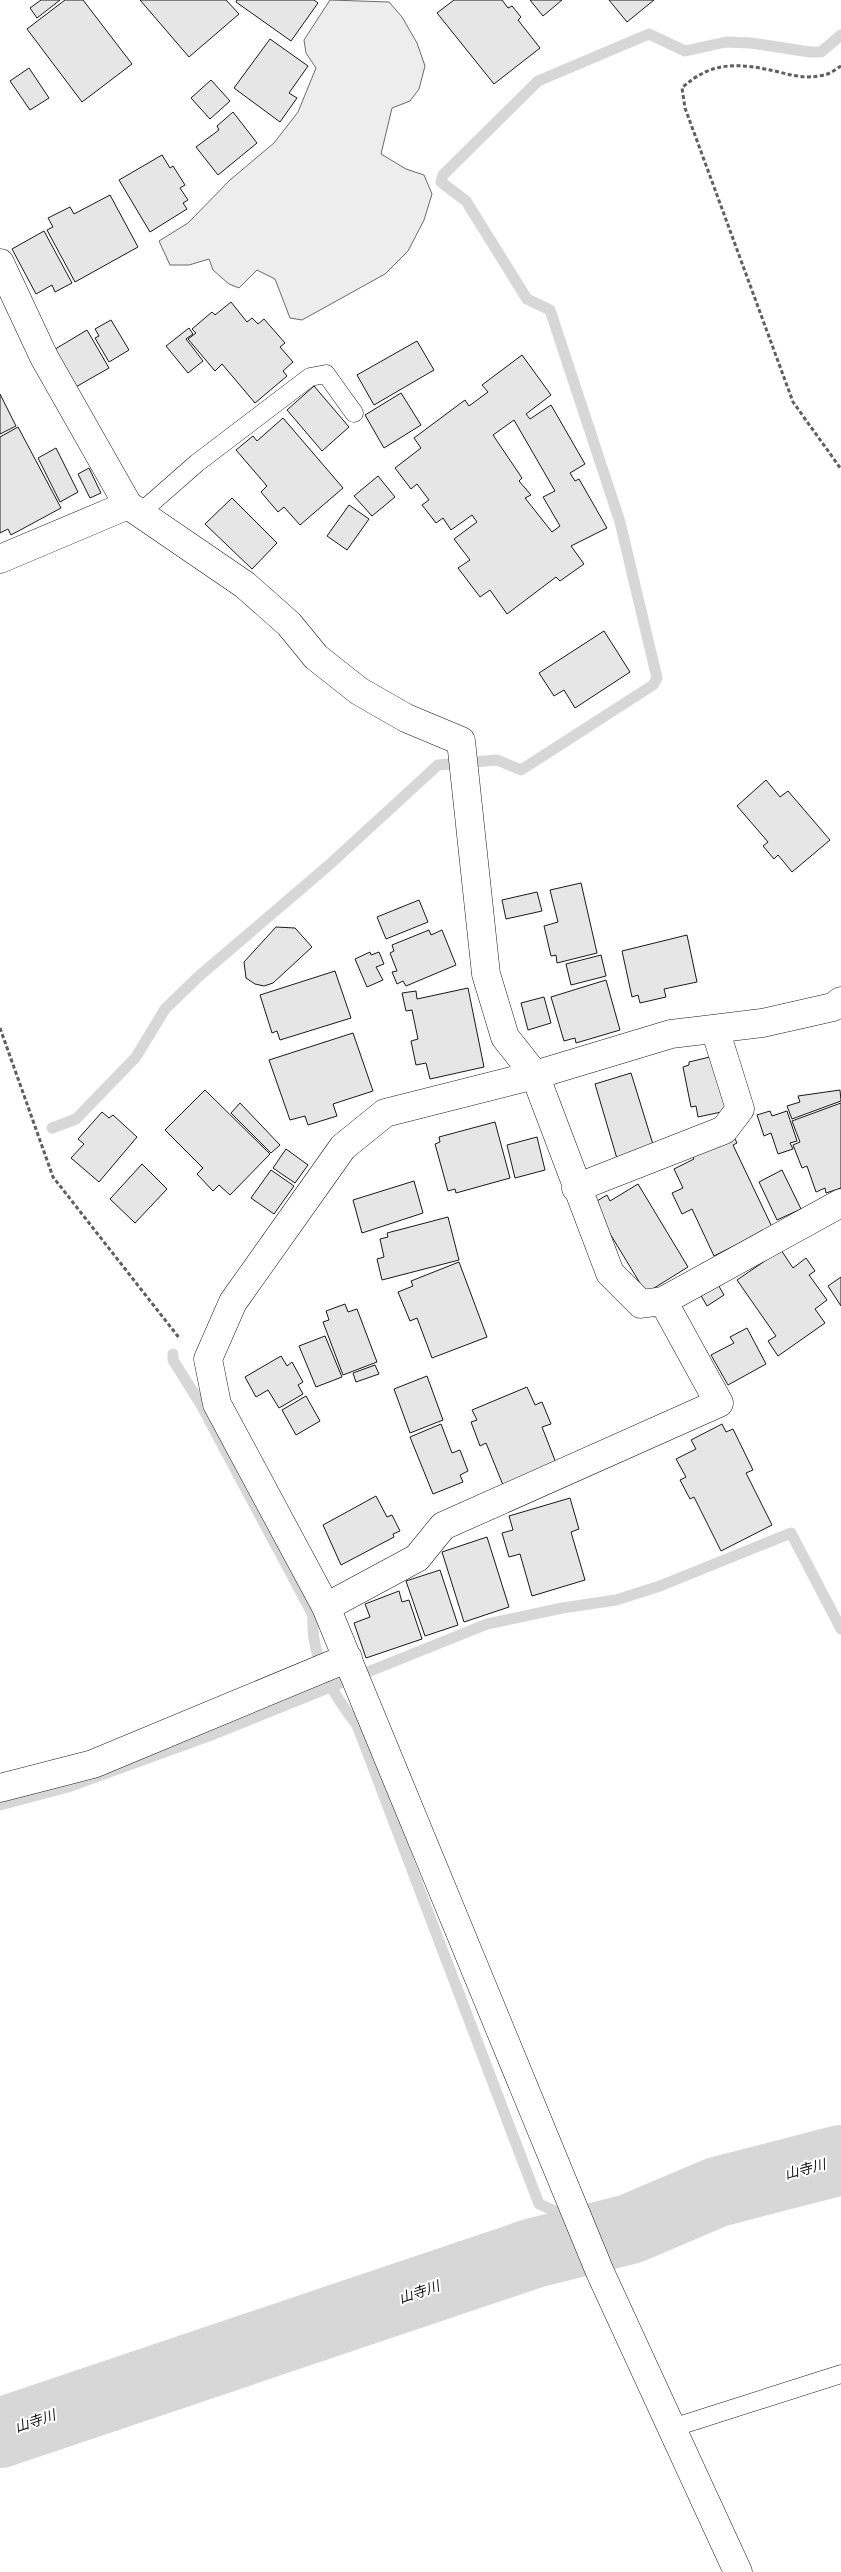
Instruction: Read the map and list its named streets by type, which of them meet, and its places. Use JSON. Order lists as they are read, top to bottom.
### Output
{
  "water": ["山寺川"]
}
